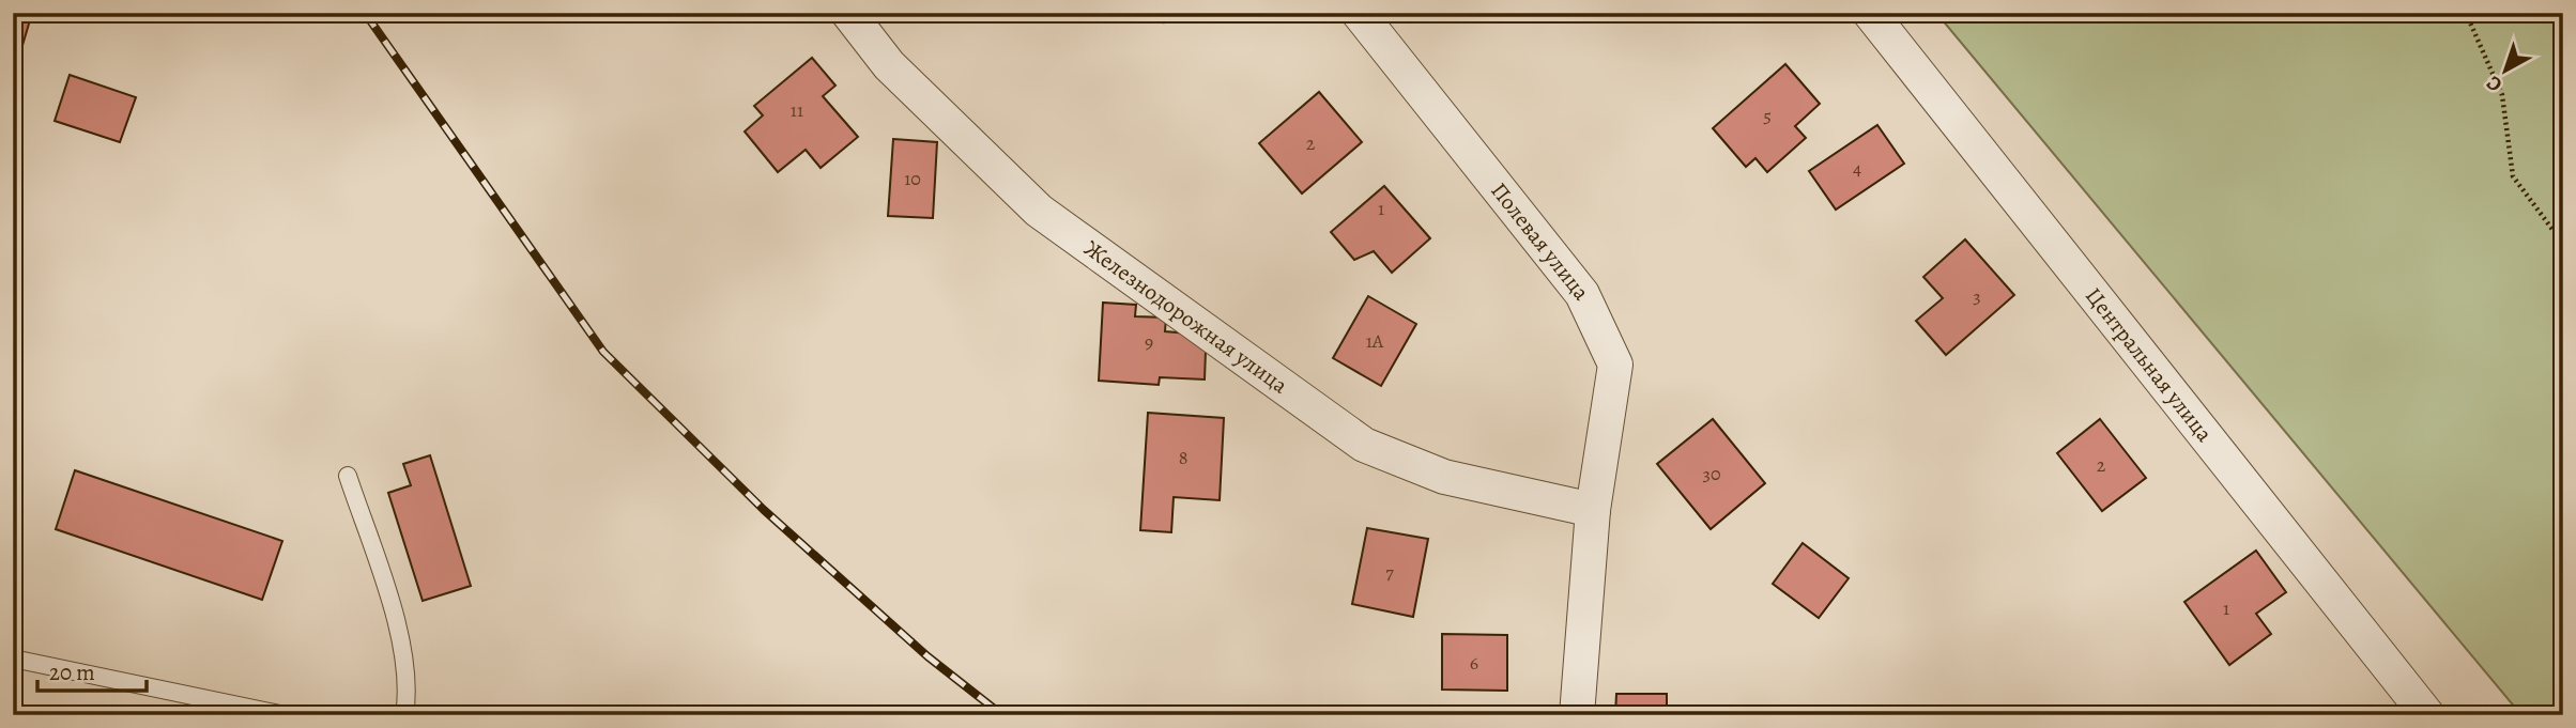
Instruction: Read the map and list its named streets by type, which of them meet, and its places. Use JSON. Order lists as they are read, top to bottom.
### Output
{
  "streets": {
    "street": ["Полевая улица", "Железнодорожная улица", "Центральная улица"]
  },
  "crossings": [
    ["Полевая улица", "Железнодорожная улица"]
  ],
  "house_numbers": [
    "11",
    "5",
    "2",
    "4",
    "10",
    "1",
    "3",
    "1А",
    "9",
    "8",
    "2",
    "30",
    "7",
    "1",
    "6"
  ],
  "scale_bar": "20 m",
  "north": "bottom left"
}
